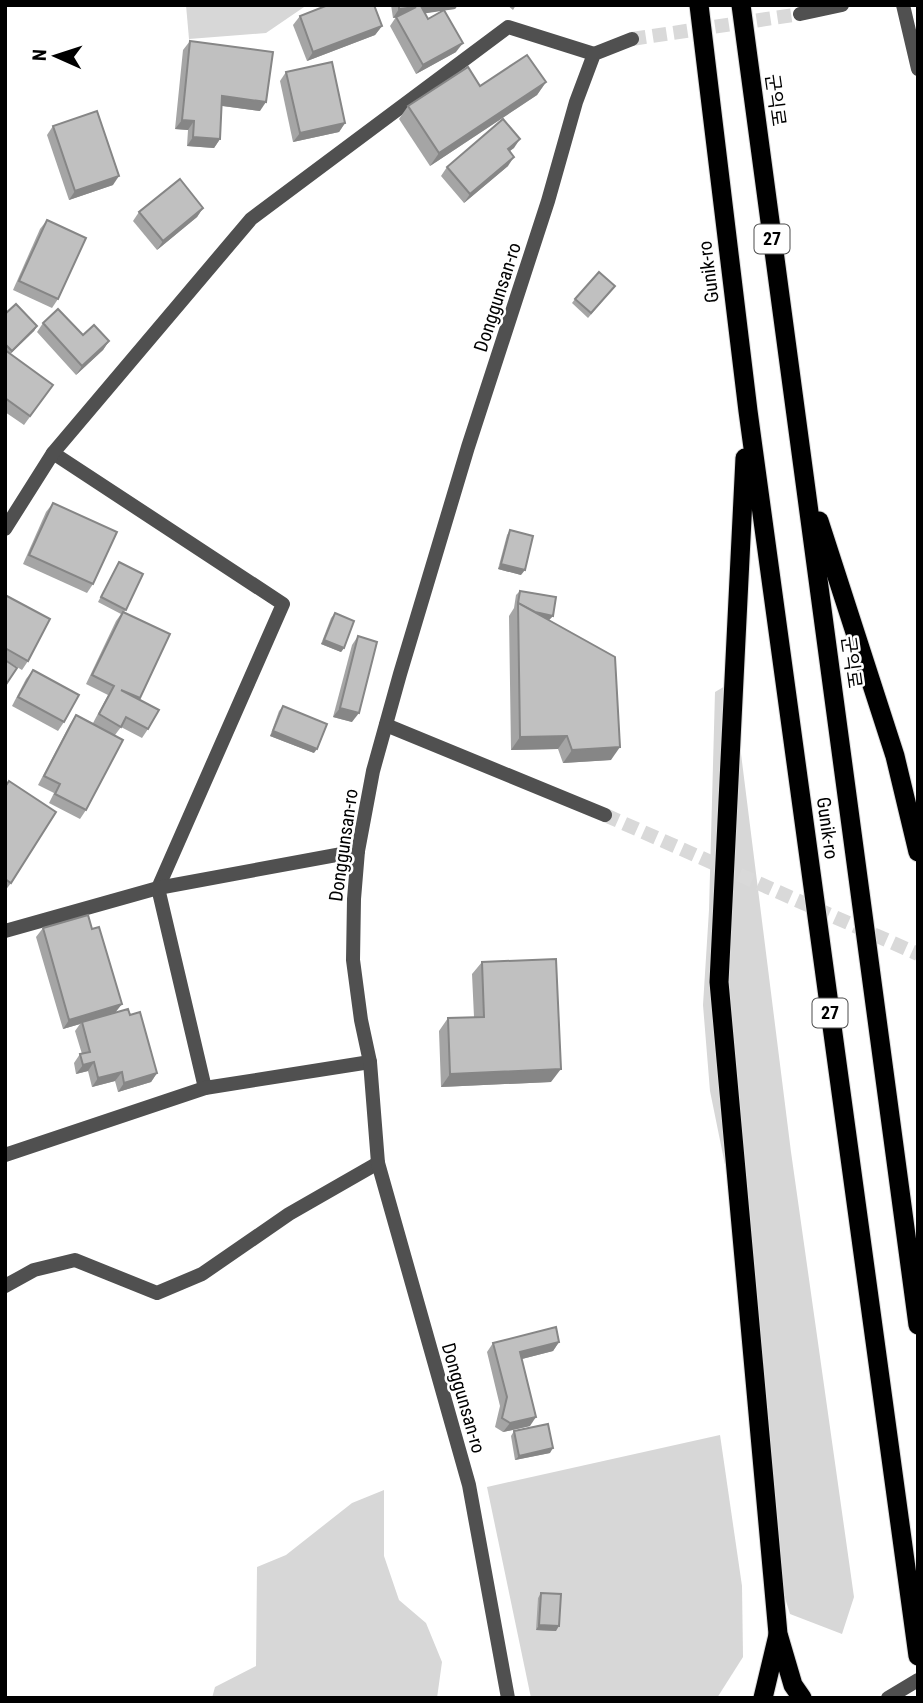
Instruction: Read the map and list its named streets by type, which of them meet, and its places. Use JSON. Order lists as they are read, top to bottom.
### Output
{
  "streets": {
    "highway": ["군익로", "27", "Gunik-ro"],
    "street": ["Donggunsan-ro"]
  },
  "north": "left"
}
